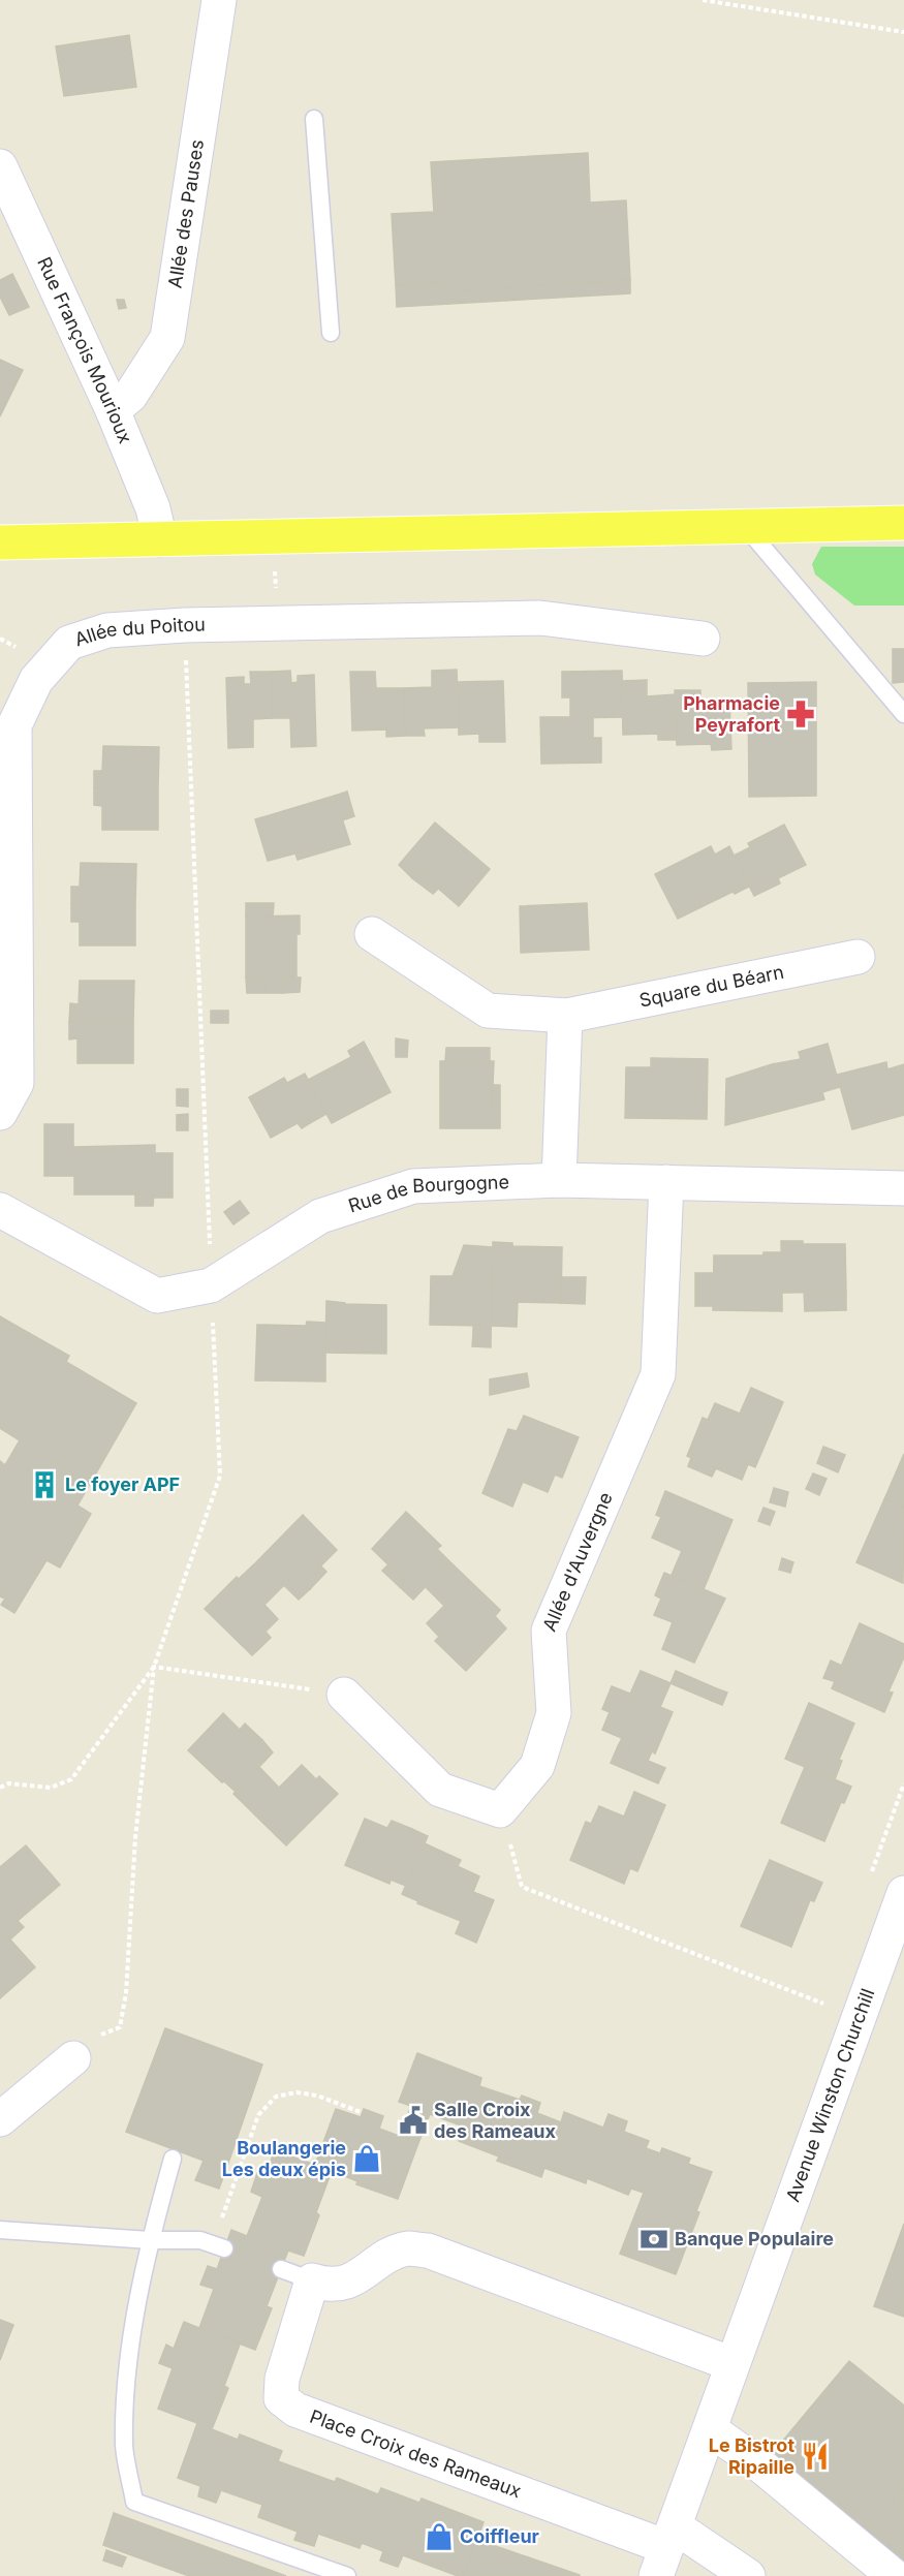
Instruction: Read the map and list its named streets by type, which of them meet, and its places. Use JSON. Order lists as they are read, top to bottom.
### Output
{
  "streets": {
    "street": [
      "Allée des Pauses",
      "Rue François Mourioux",
      "Allée du Poitou",
      "Square du Béarn",
      "Rue de Bourgogne",
      "Allée d'Auvergne",
      "Avenue Winston Churchill",
      "Place Croix des Rameaux"
    ]
  },
  "crossings": [
    ["Allée des Pauses", "Rue François Mourioux"],
    ["Rue de Bourgogne", "Allée d'Auvergne"],
    ["Avenue Winston Churchill", "Place Croix des Rameaux"]
  ],
  "places": {
    "pharmacy": ["Pharmacie Peyrafort"],
    "building": ["Le foyer APF"],
    "public building": ["Salle Croix des Rameaux"],
    "shop": ["Boulangerie Les deux épis", "Coiffleur"],
    "bank": ["Banque Populaire"],
    "restaurant": ["Le Bistrot Ripaille"]
  }
}
